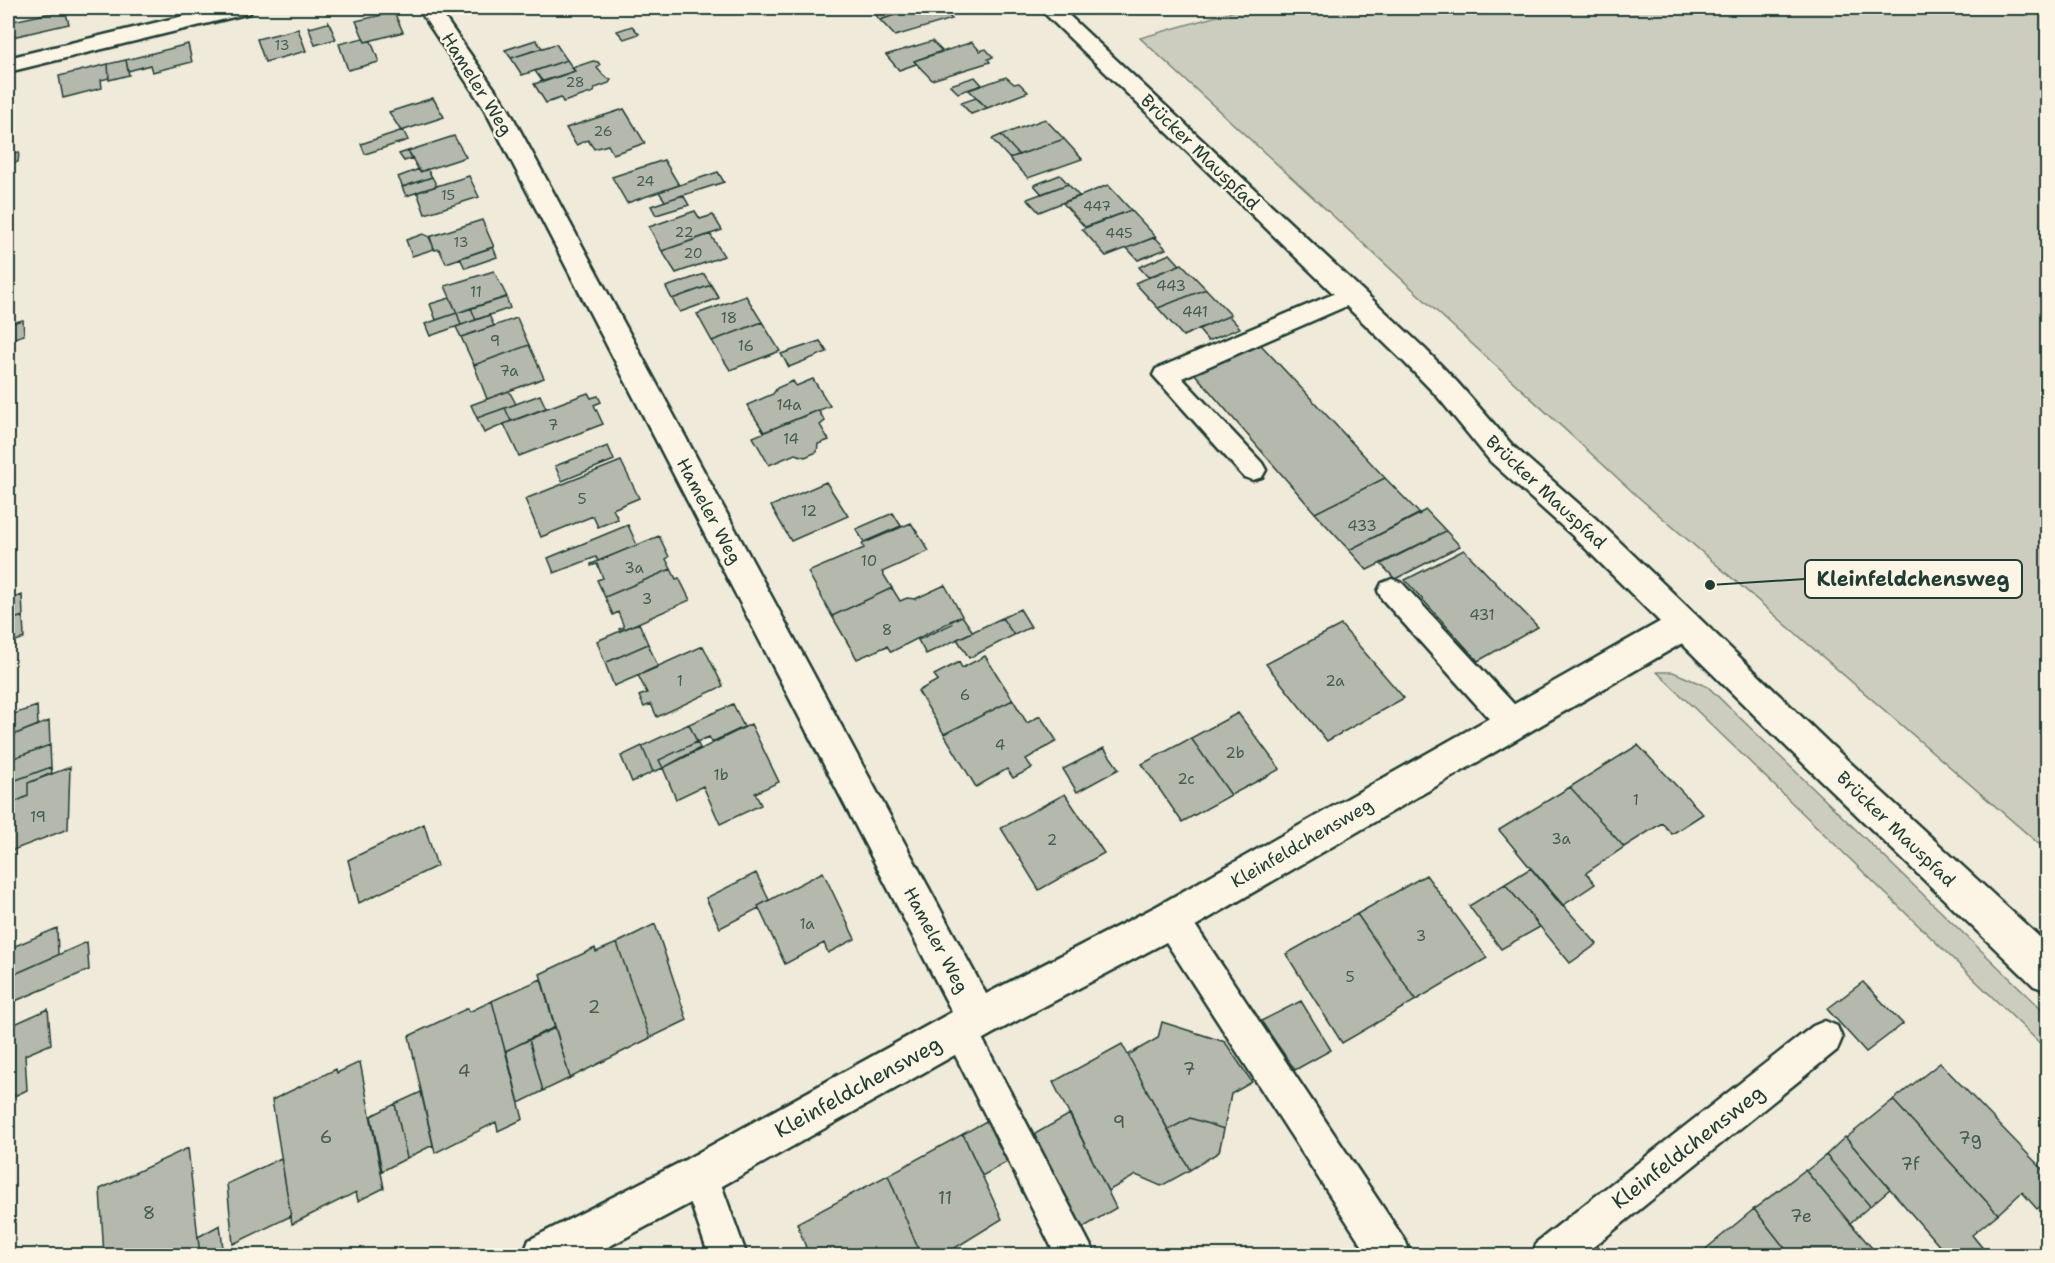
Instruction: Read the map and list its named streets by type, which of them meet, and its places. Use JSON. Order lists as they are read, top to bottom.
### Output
{
  "streets": {
    "street": ["Hameler Weg", "Brücker Mauspfad", "Kleinfeldchensweg"]
  },
  "crossings": [
    ["Hameler Weg", "Kleinfeldchensweg"],
    ["Brücker Mauspfad", "Kleinfeldchensweg"]
  ],
  "places": ["Kleinfeldchensweg"],
  "house_numbers": [
    "13",
    "28",
    "26",
    "24",
    "15",
    "447",
    "22",
    "445",
    "13",
    "20",
    "443",
    "11",
    "441",
    "18",
    "9",
    "16",
    "7a",
    "14a",
    "7",
    "14",
    "5",
    "12",
    "433",
    "10",
    "3a",
    "3",
    "431",
    "8",
    "1",
    "2a",
    "6",
    "4",
    "2b",
    "1b",
    "2c",
    "1",
    "19",
    "3a",
    "2",
    "1a",
    "3",
    "5",
    "2",
    "7",
    "4",
    "9",
    "6",
    "7g",
    "7f",
    "11",
    "8",
    "7e"
  ]
}
